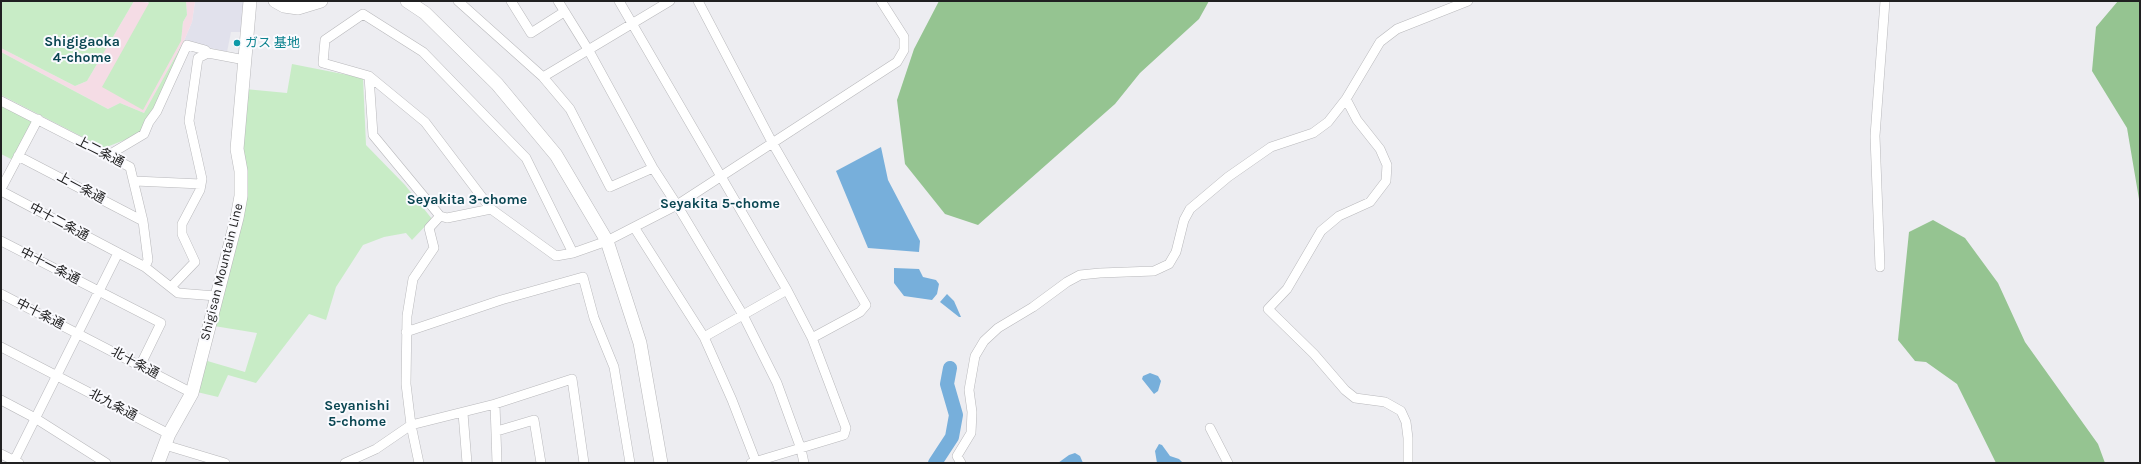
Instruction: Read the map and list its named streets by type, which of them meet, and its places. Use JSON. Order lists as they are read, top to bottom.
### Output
{
  "streets": {
    "street": [
      "上二条通",
      "上一条通",
      "中十二条通",
      "中十一条通",
      "Shigisan Mountain Line",
      "中十条通",
      "北十条通",
      "北九条通"
    ]
  },
  "crossings": [
    ["上二条通", "上一条通"],
    ["上二条通", "中十二条通"],
    ["中十二条通", "Shigisan Mountain Line"],
    ["中十一条通", "北十条通"],
    ["Shigisan Mountain Line", "北十条通"],
    ["Shigisan Mountain Line", "北九条通"],
    ["中十条通", "北十条通"]
  ],
  "districts": [
    "Shigigaoka 4-chome",
    "Seyakita 3-chome",
    "Seyakita 5-chome",
    "Seyanishi 5-chome"
  ],
  "places": ["ガス 基地"]
}
